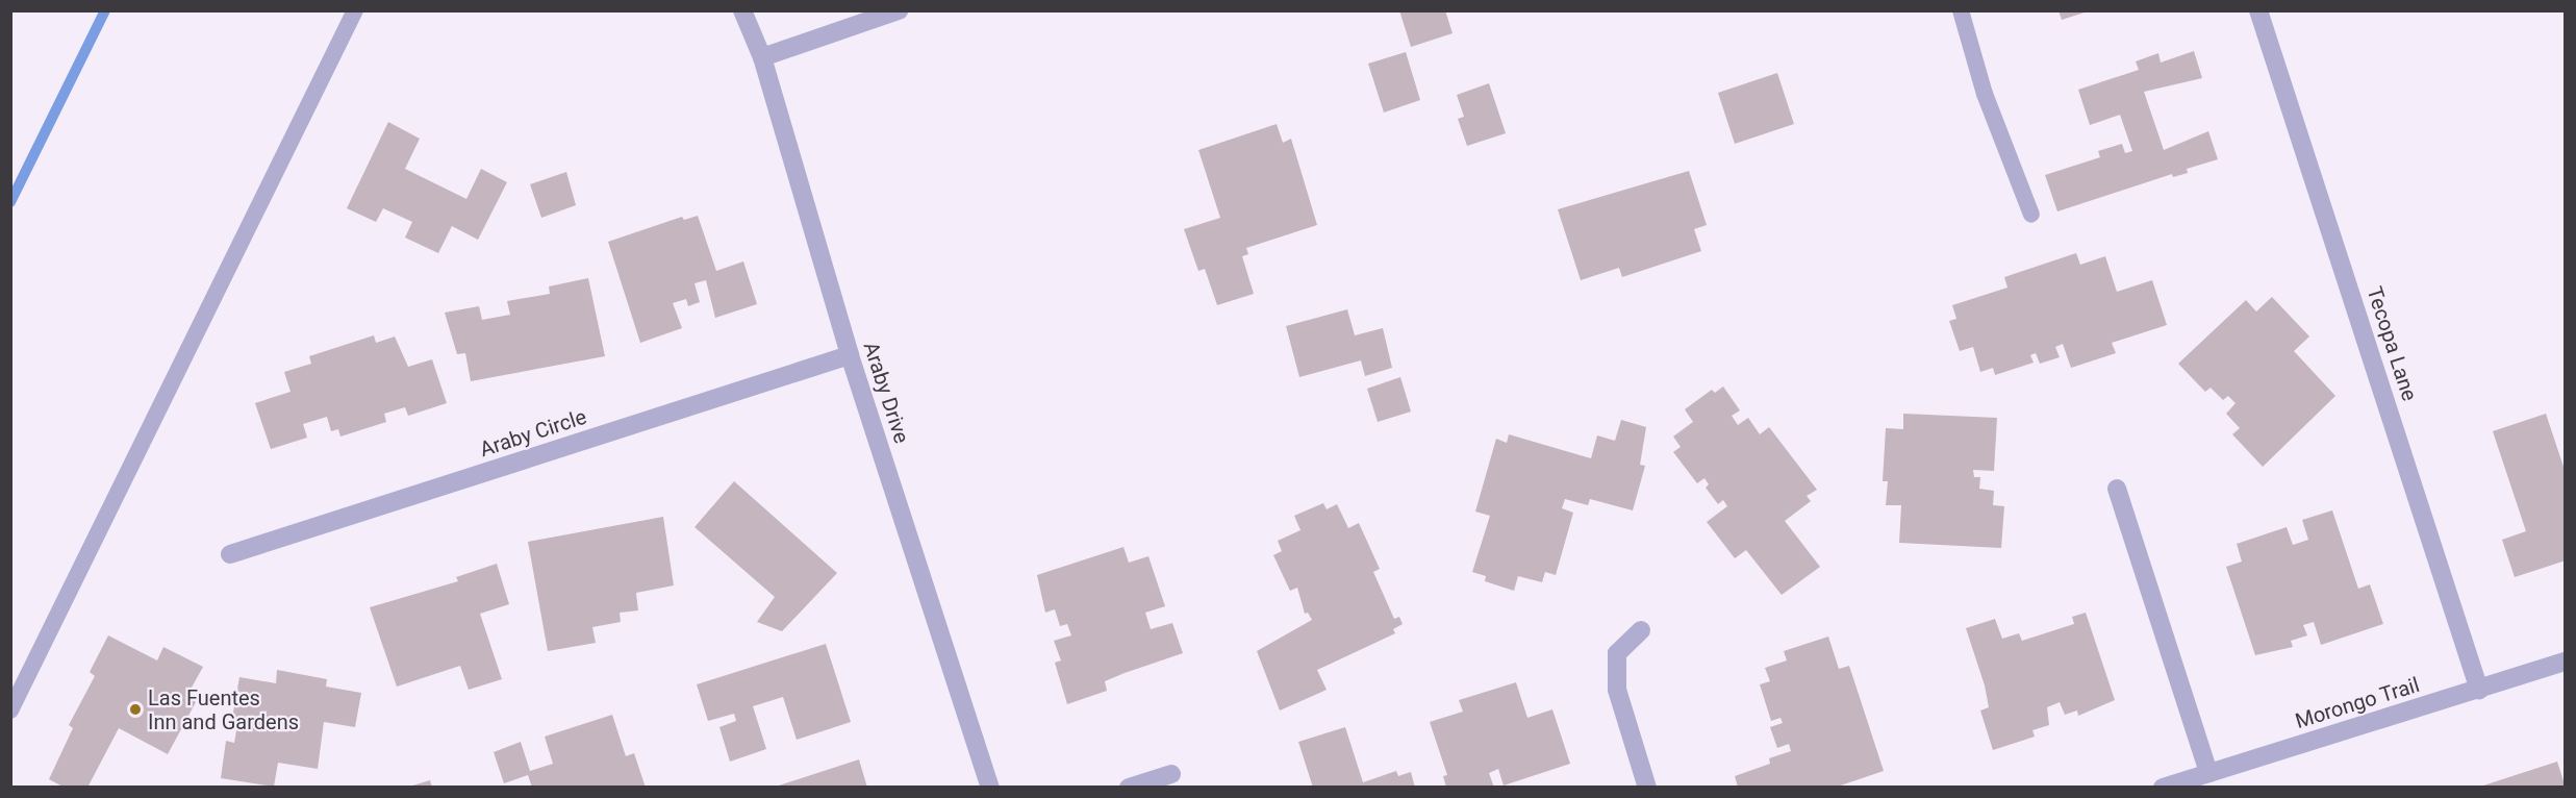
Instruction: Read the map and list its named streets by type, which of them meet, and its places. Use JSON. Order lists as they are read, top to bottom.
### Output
{
  "streets": {
    "street": [
      "Tecopa Lane",
      "Araby Drive",
      "Araby Circle",
      "Morongo Trail"
    ]
  },
  "crossings": [
    ["Tecopa Lane", "Morongo Trail"],
    ["Araby Drive", "Araby Circle"]
  ],
  "places": ["Las Fuentes Inn and Gardens"]
}
